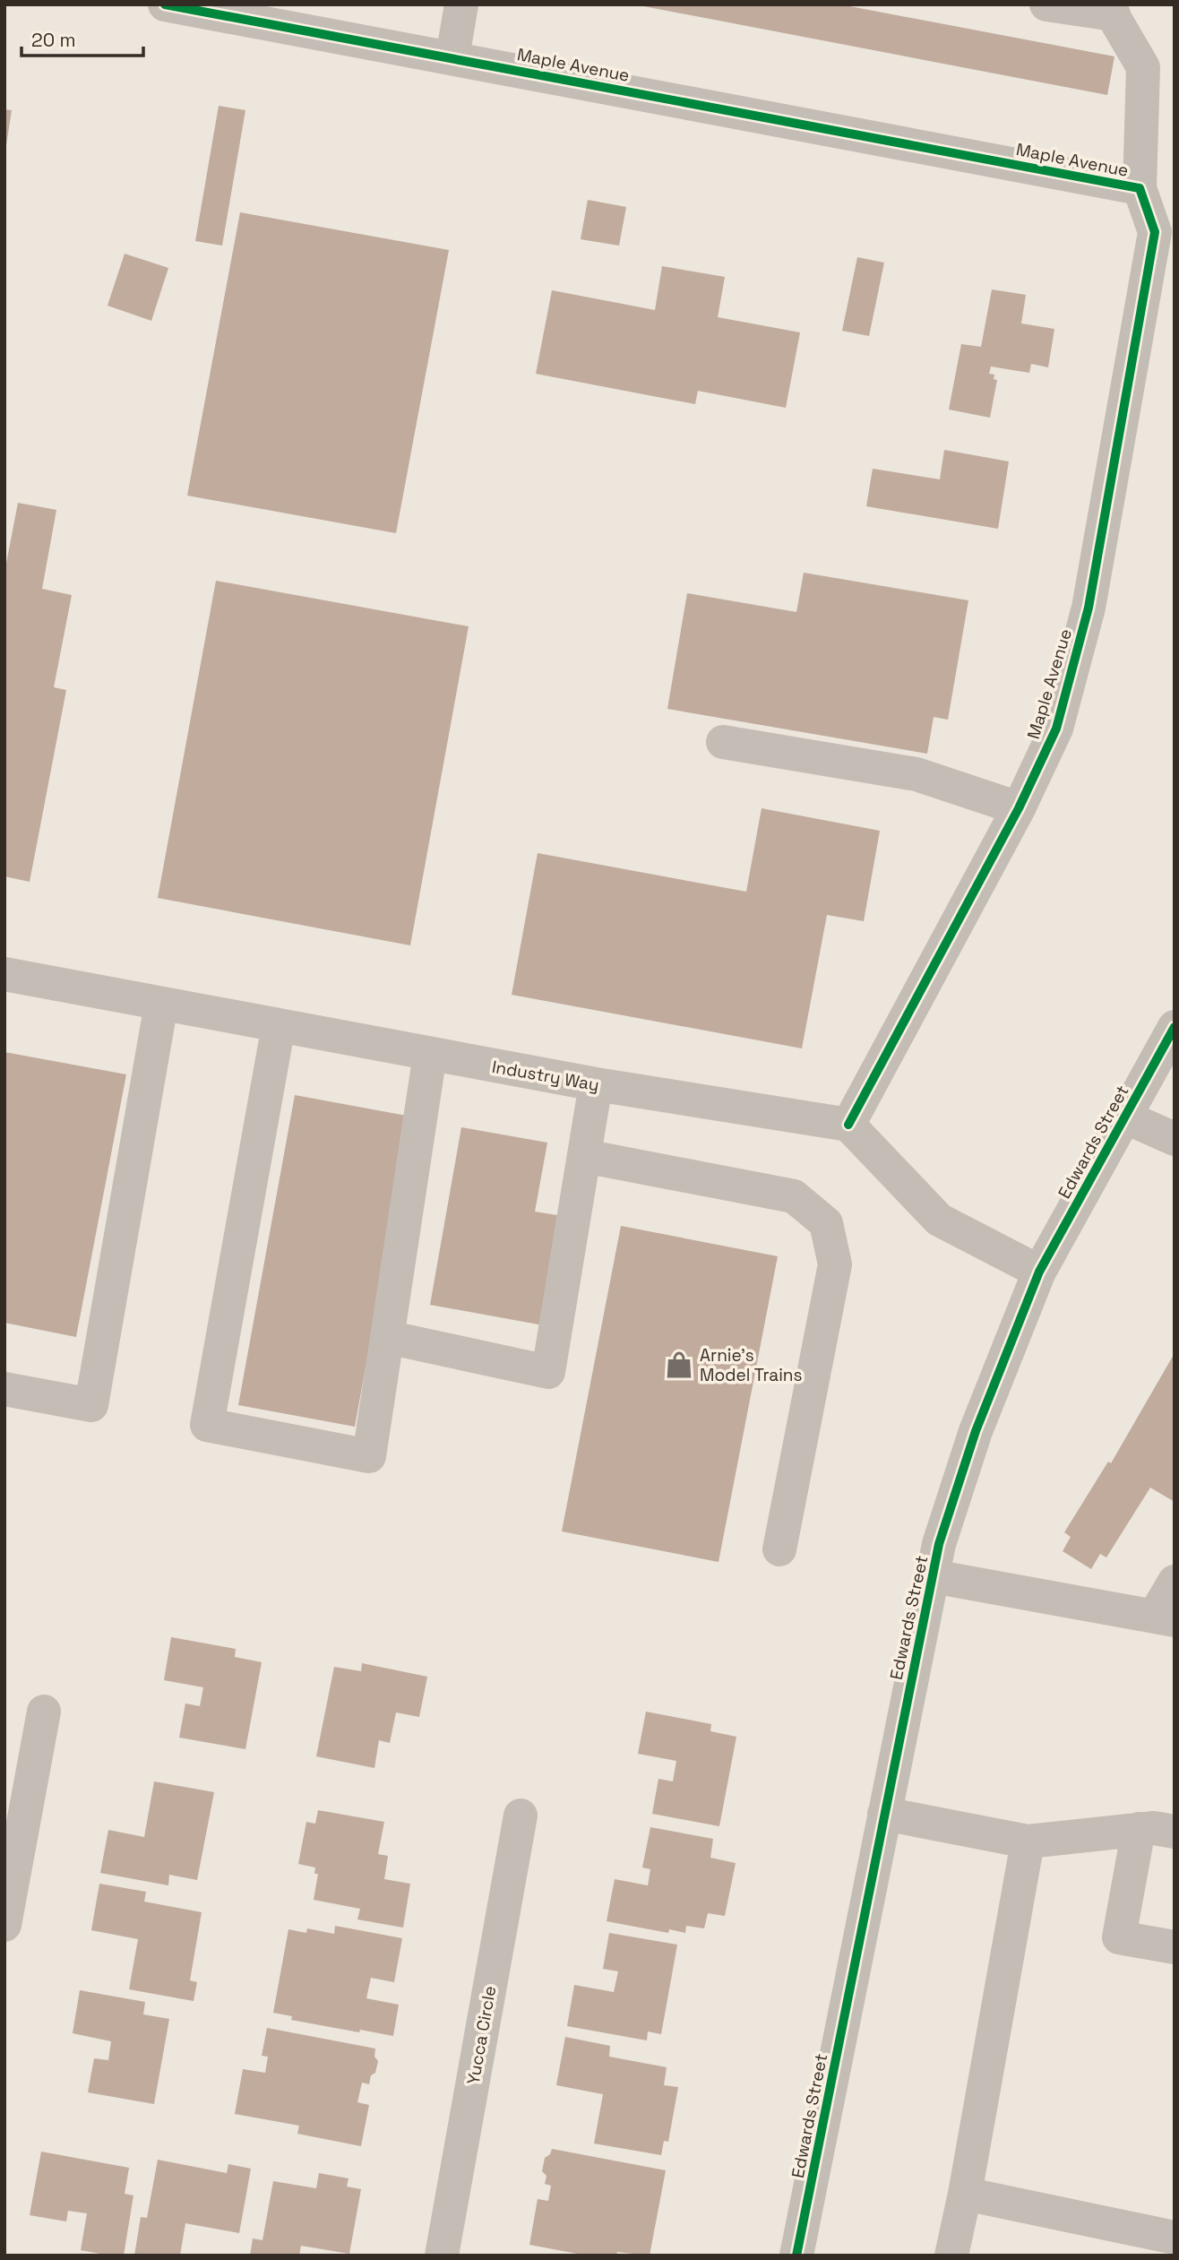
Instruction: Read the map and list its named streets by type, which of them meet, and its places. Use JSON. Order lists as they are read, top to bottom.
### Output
{
  "streets": {
    "street": [
      "Maple Avenue",
      "Industry Way",
      "Edwards Street",
      "Yucca Circle"
    ]
  },
  "crossings": [
    ["Maple Avenue", "Industry Way"]
  ],
  "places": {
    "shop": ["Arnie's Model Trains"]
  },
  "scale_bar": "20 m"
}
